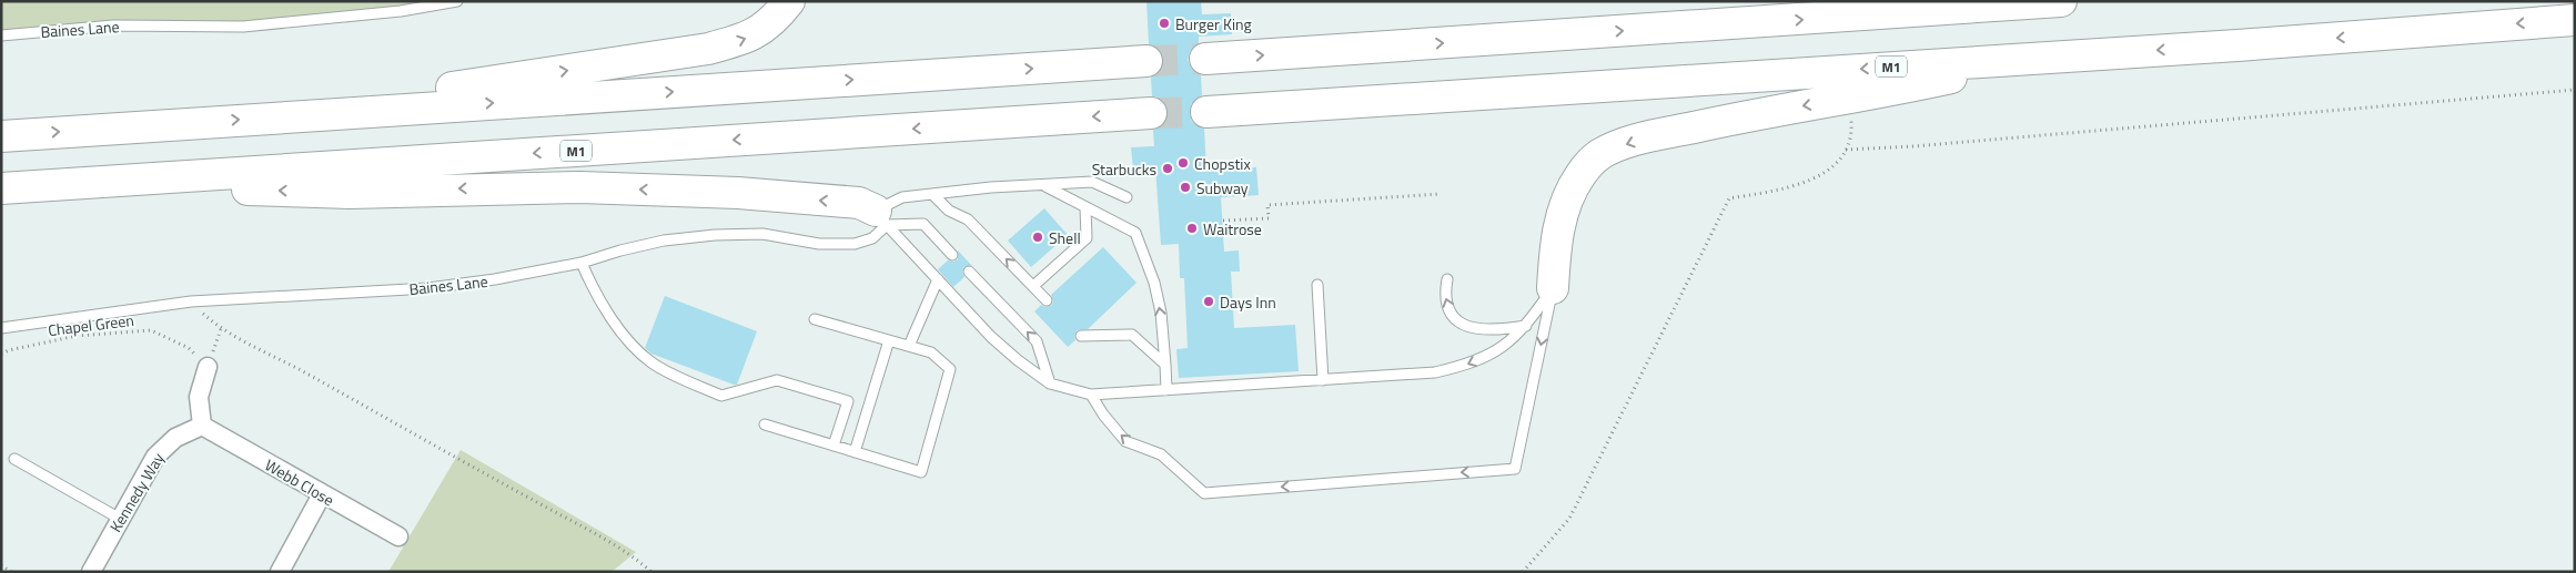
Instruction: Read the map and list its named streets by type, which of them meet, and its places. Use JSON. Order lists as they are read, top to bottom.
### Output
{
  "streets": {
    "highway": ["M1"],
    "street": ["Webb Close", "Kennedy Way"],
    "lane": ["Baines Lane"],
    "path": ["Chapel Green"]
  },
  "crossings": [
    ["Webb Close", "Kennedy Way"]
  ],
  "places": [
    "Burger King",
    "Chopstix",
    "Starbucks",
    "Subway",
    "Waitrose",
    "Shell",
    "Days Inn"
  ]
}
